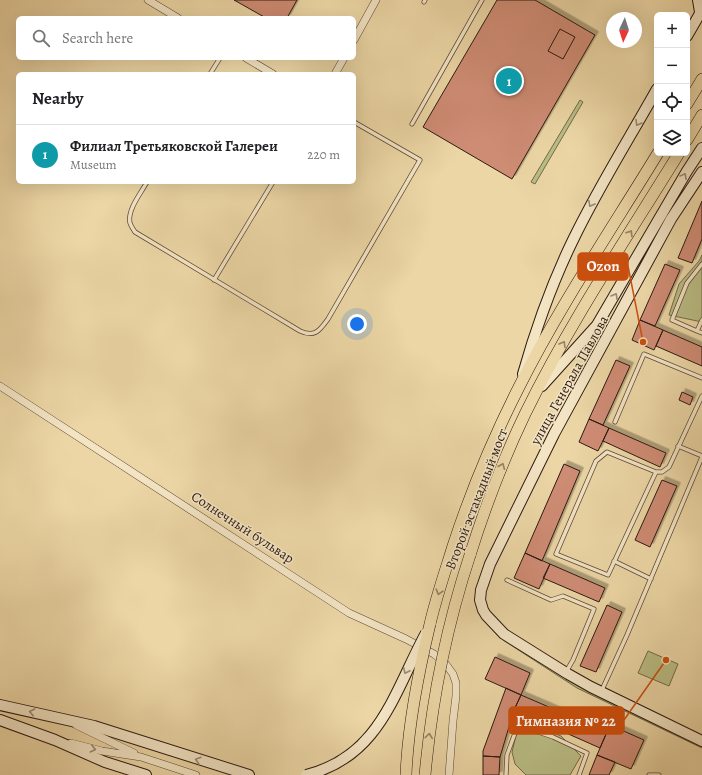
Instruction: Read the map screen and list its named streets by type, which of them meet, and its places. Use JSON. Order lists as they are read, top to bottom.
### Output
{
  "streets": {
    "main road": ["улица Генерала Павлова", "Второй эстакадный мост"],
    "street": ["Солнечный бульвар"]
  },
  "places": ["Ozon", "Гимназия № 22"],
  "north": "bottom",
  "page": {
    "map_buttons": ["+", "−"],
    "search": "Search here",
    "pins": "1",
    "heading": "Nearby",
    "list": [
      {
        "mark": "1",
        "name": "Филиал Третьяковской Галереи",
        "note": "Museum",
        "value": "220 m"
      }
    ]
  }
}
